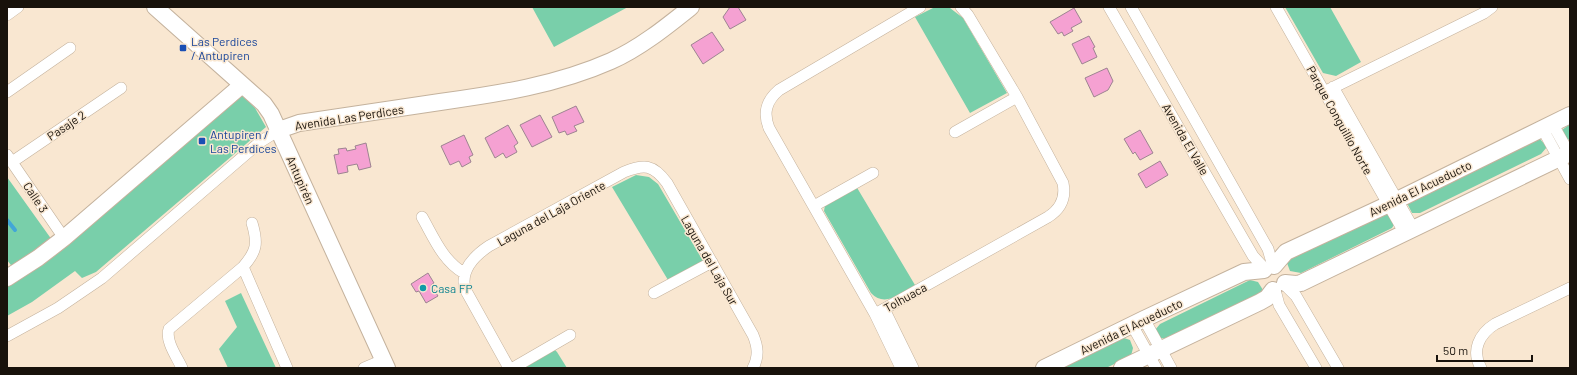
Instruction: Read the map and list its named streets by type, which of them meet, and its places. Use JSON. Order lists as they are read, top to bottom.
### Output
{
  "streets": {
    "street": [
      "Avenida Las Perdices",
      "Parque Conguillío Norte",
      "Pasaje 2",
      "Avenida El Valle",
      "Antupirén",
      "Avenida El Acueducto",
      "Calle 3",
      "Laguna del Laja Oriente",
      "Laguna del Laja Sur",
      "Tolhuaca"
    ]
  },
  "crossings": [
    ["Avenida Las Perdices", "Antupirén"],
    ["Parque Conguillío Norte", "Avenida El Acueducto"],
    ["Pasaje 2", "Calle 3"],
    ["Avenida El Valle", "Avenida El Acueducto"],
    ["Laguna del Laja Oriente", "Laguna del Laja Sur"]
  ],
  "places": {
    "transit": ["Las Perdices / Antupiren", "Antupiren / Las Perdices"],
    "other": ["Casa FP"]
  },
  "scale_bar": "50 m"
}
